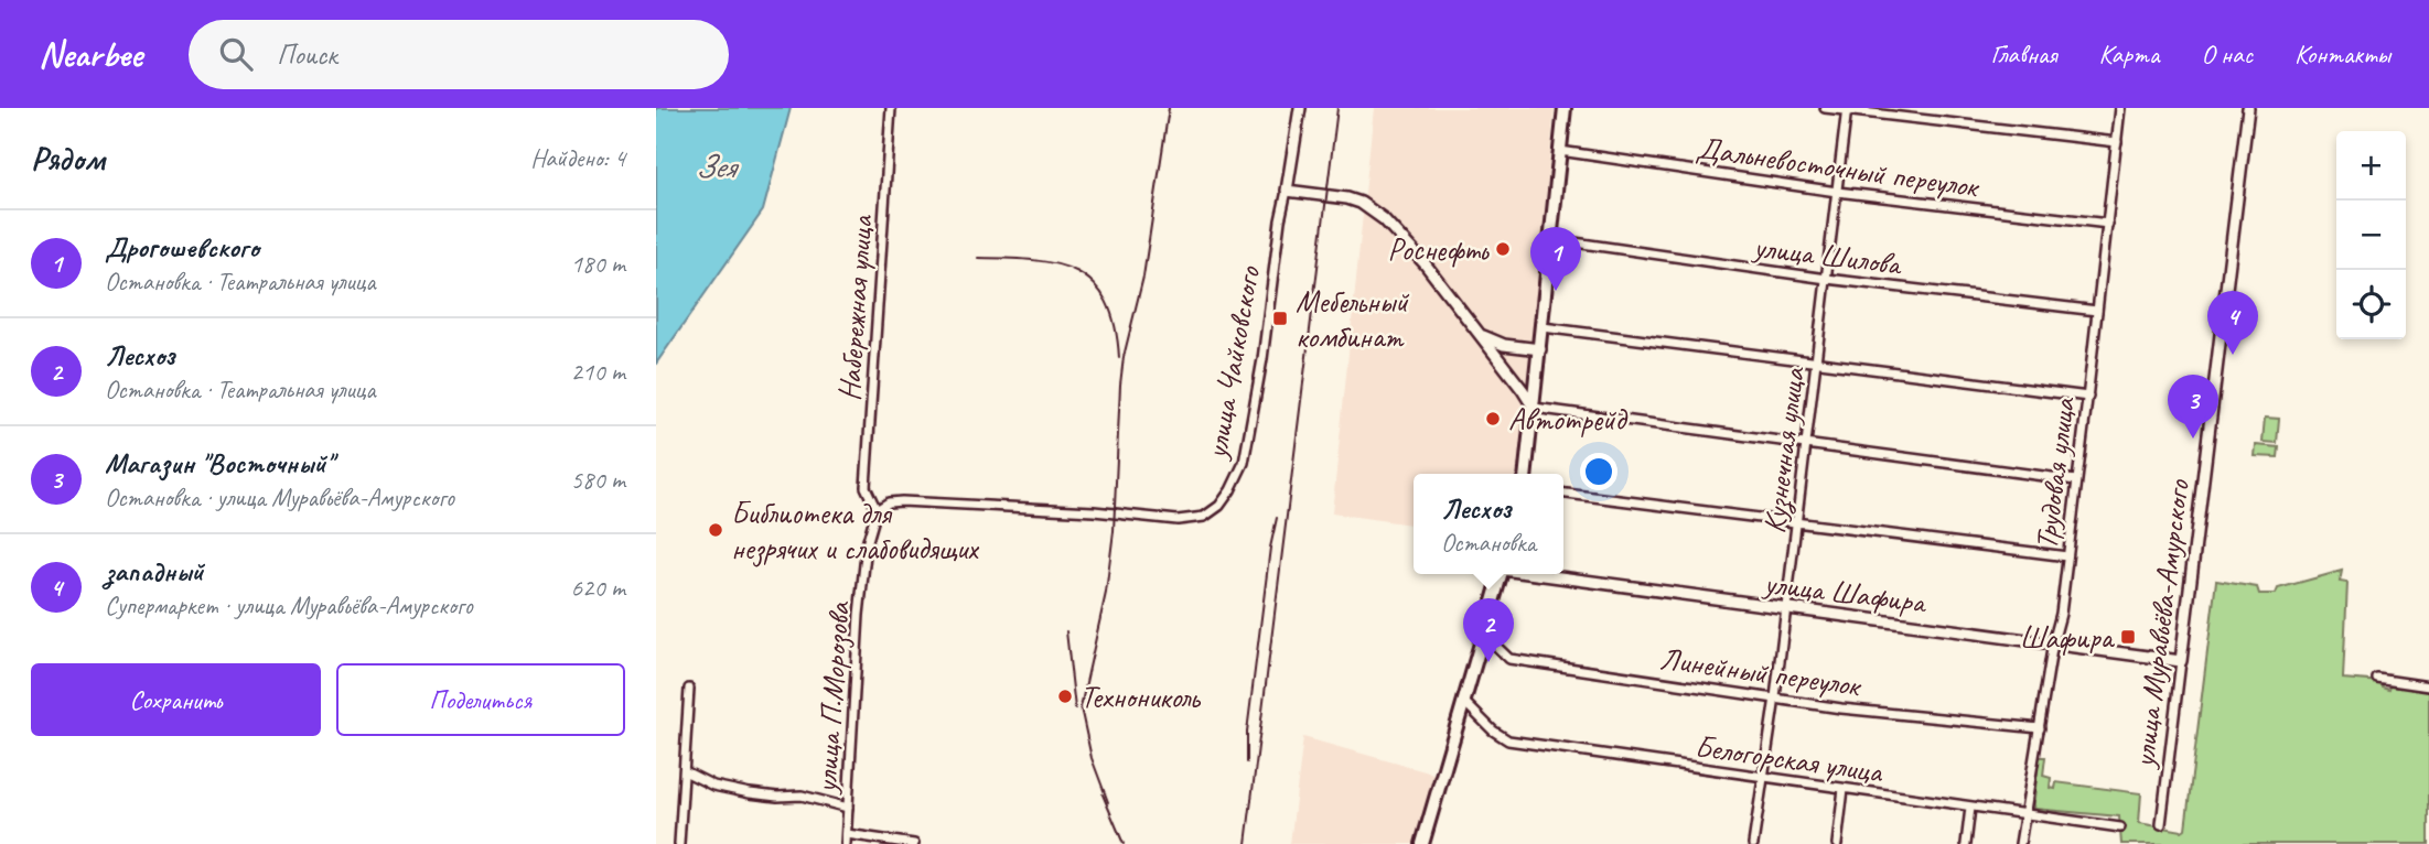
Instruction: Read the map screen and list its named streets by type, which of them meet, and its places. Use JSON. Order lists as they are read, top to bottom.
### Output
{
  "streets": {
    "street": [
      "Дальневосточный переулок",
      "улица Шилова",
      "Набережная улица",
      "улица Чайковского",
      "Кузнечная улица",
      "Трудовая улица",
      "улица Шафира",
      "улица Муравьёва-Амурского",
      "Линейный переулок",
      "улица П.Морозова",
      "Белогорская улица"
    ]
  },
  "crossings": [
    ["Дальневосточный переулок", "Кузнечная улица"],
    ["Дальневосточный переулок", "Трудовая улица"],
    ["улица Шилова", "Кузнечная улица"],
    ["улица Шилова", "Трудовая улица"],
    ["Набережная улица", "улица Чайковского"],
    ["Набережная улица", "улица П.Морозова"],
    ["улица Чайковского", "улица П.Морозова"],
    ["Кузнечная улица", "улица Шафира"],
    ["Кузнечная улица", "Линейный переулок"],
    ["Кузнечная улица", "Белогорская улица"],
    ["Трудовая улица", "улица Шафира"],
    ["Трудовая улица", "Линейный переулок"],
    ["Трудовая улица", "Белогорская улица"],
    ["улица Шафира", "улица Муравьёва-Амурского"]
  ],
  "water": ["Зея"],
  "places": {
    "other": [
      "Роснефть",
      "Автотрейд",
      "Библиотека для незрячих и слабовидящих",
      "Технониколь"
    ],
    "transit": ["Мебельный комбинат", "Шафира"]
  },
  "page": {
    "header": "Nearbee",
    "search": "Поиск",
    "nav": [
      "Главная",
      "Карта",
      "О нас",
      "Контакты"
    ],
    "heading": ["Рядом", "Найдено: 4"],
    "map_buttons": ["+", "−"],
    "list": [
      {
        "mark": "1",
        "name": "Дрогошевского",
        "note": "Остановка · Театральная улица",
        "value": "180 m"
      },
      {
        "mark": "2",
        "name": "Лесхоз",
        "note": "Остановка · Театральная улица",
        "value": "210 m"
      },
      {
        "mark": "3",
        "name": "Магазин \"Восточный\"",
        "note": "Остановка · улица Муравьёва-Амурского",
        "value": "580 m"
      },
      {
        "mark": "4",
        "name": "западный",
        "note": "Супермаркет · улица Муравьёва-Амурского",
        "value": "620 m"
      }
    ],
    "pins": [
      "1",
      "4",
      "3",
      "2"
    ],
    "popup": ["Лесхоз", "Остановка"],
    "buttons": ["Сохранить", "Поделиться"]
  }
}
